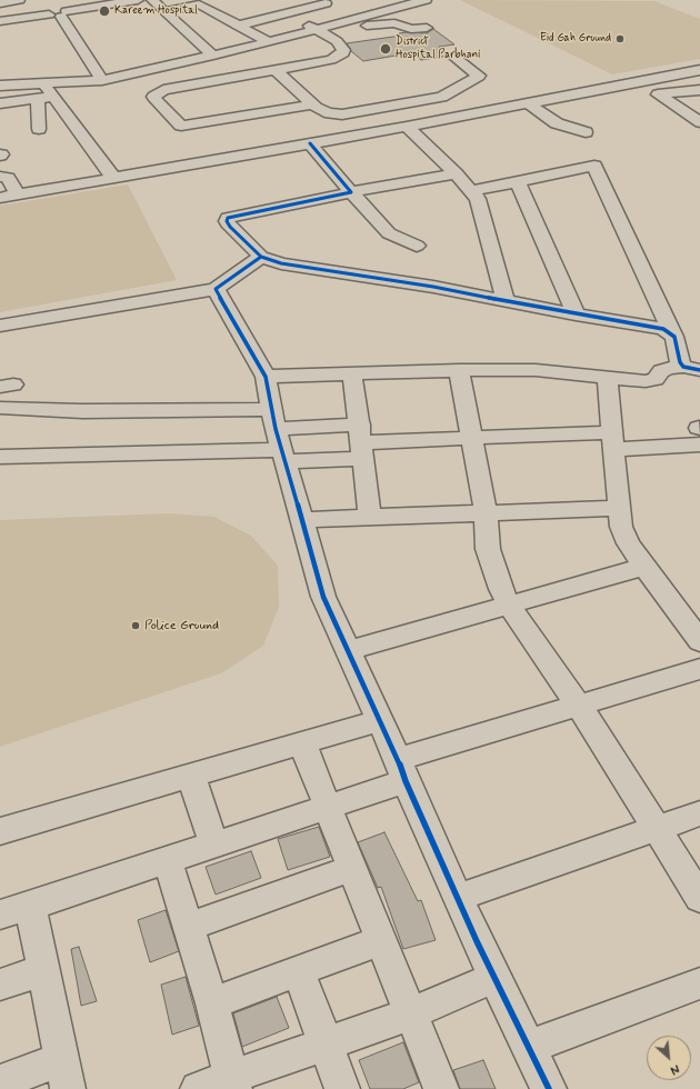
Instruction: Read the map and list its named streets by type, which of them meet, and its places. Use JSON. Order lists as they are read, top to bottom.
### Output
{
  "places": [
    "Kareem Hospital",
    "Eid Gah Ground",
    "District Hospital Parbhani",
    "Police Ground"
  ],
  "north": "bottom right"
}
